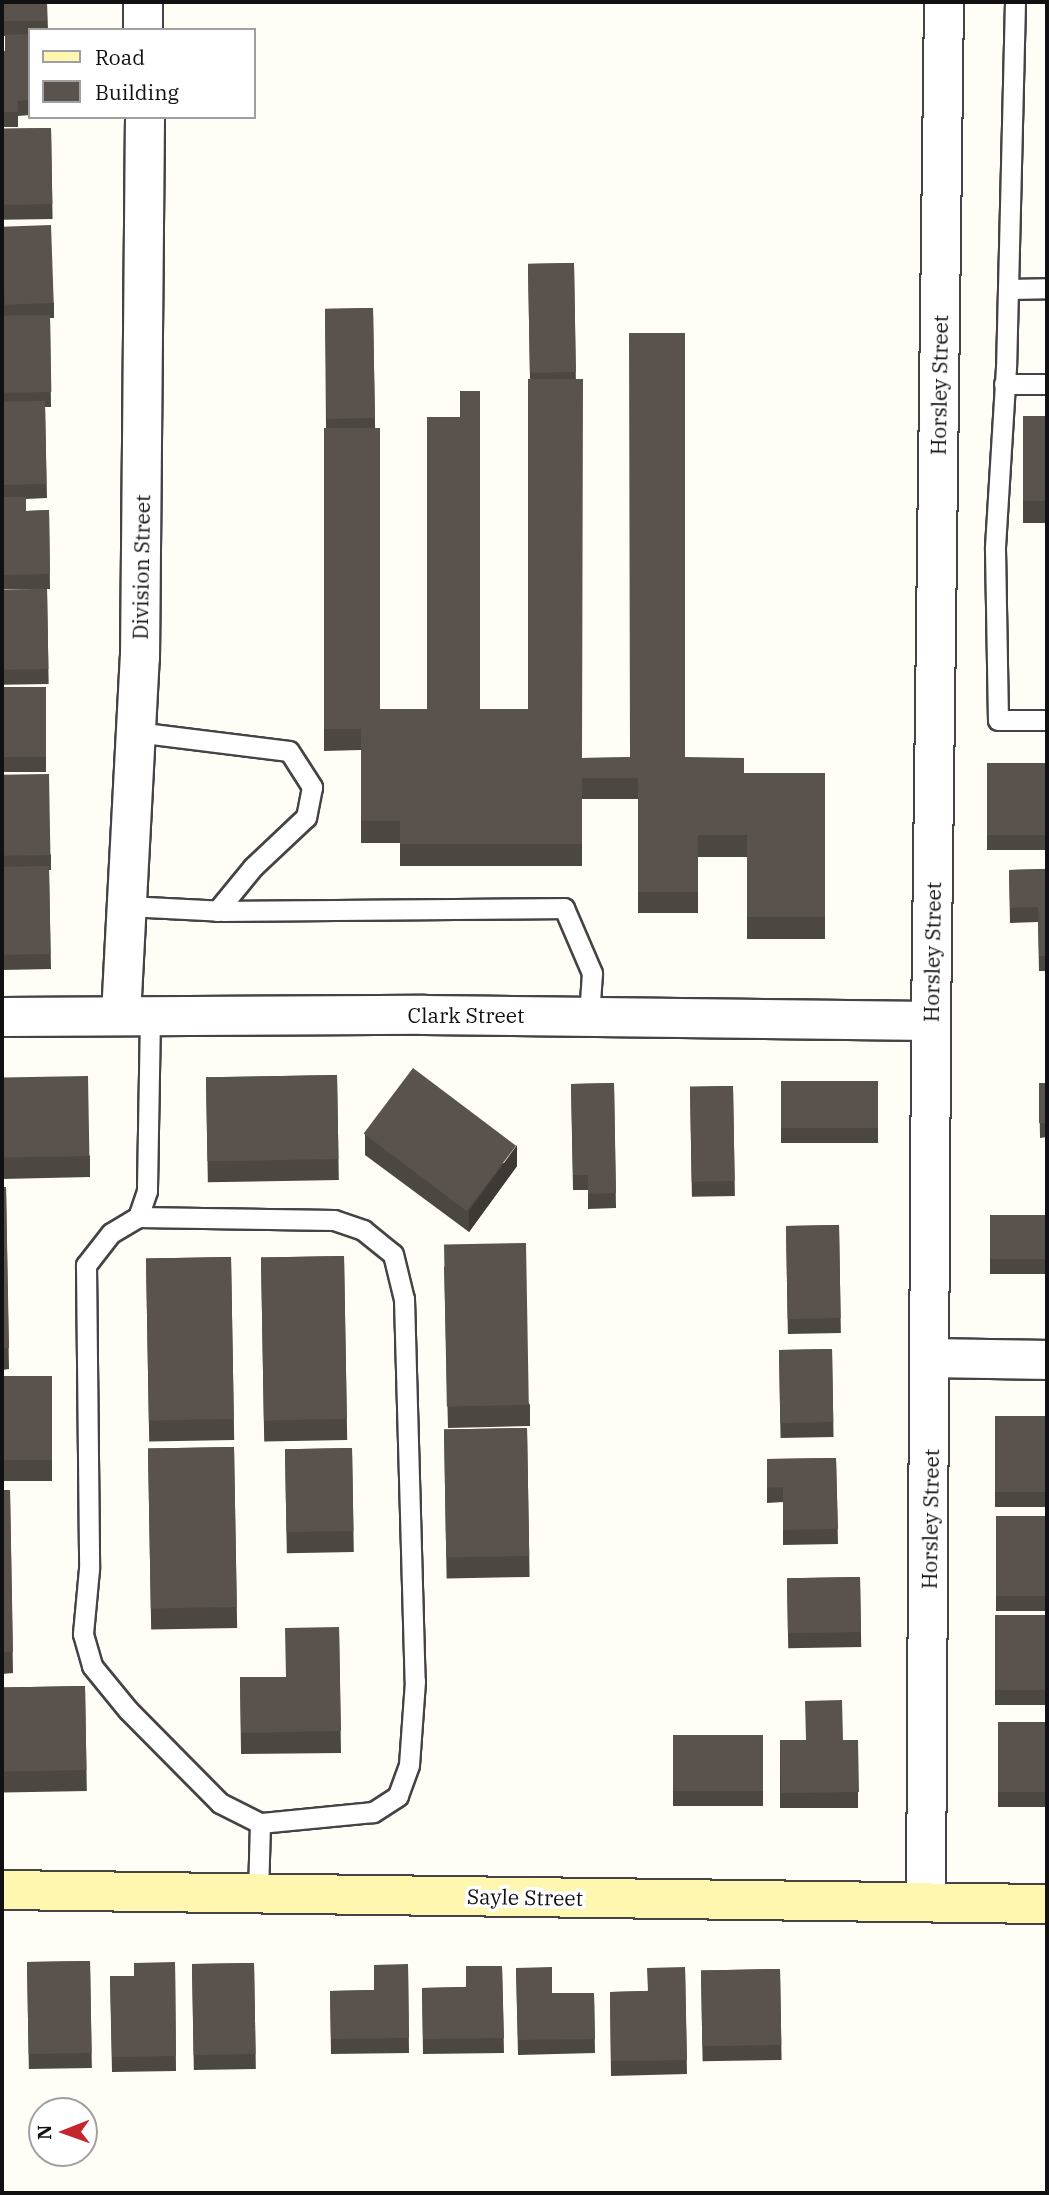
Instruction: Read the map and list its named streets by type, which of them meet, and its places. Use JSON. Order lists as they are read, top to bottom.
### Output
{
  "streets": {
    "street": [
      "Horsley Street",
      "Division Street",
      "Clark Street",
      "Sayle Street"
    ]
  },
  "crossings": [
    ["Horsley Street", "Clark Street"],
    ["Horsley Street", "Sayle Street"],
    ["Division Street", "Clark Street"]
  ],
  "legend": ["Road", "Building"],
  "north": "left"
}
